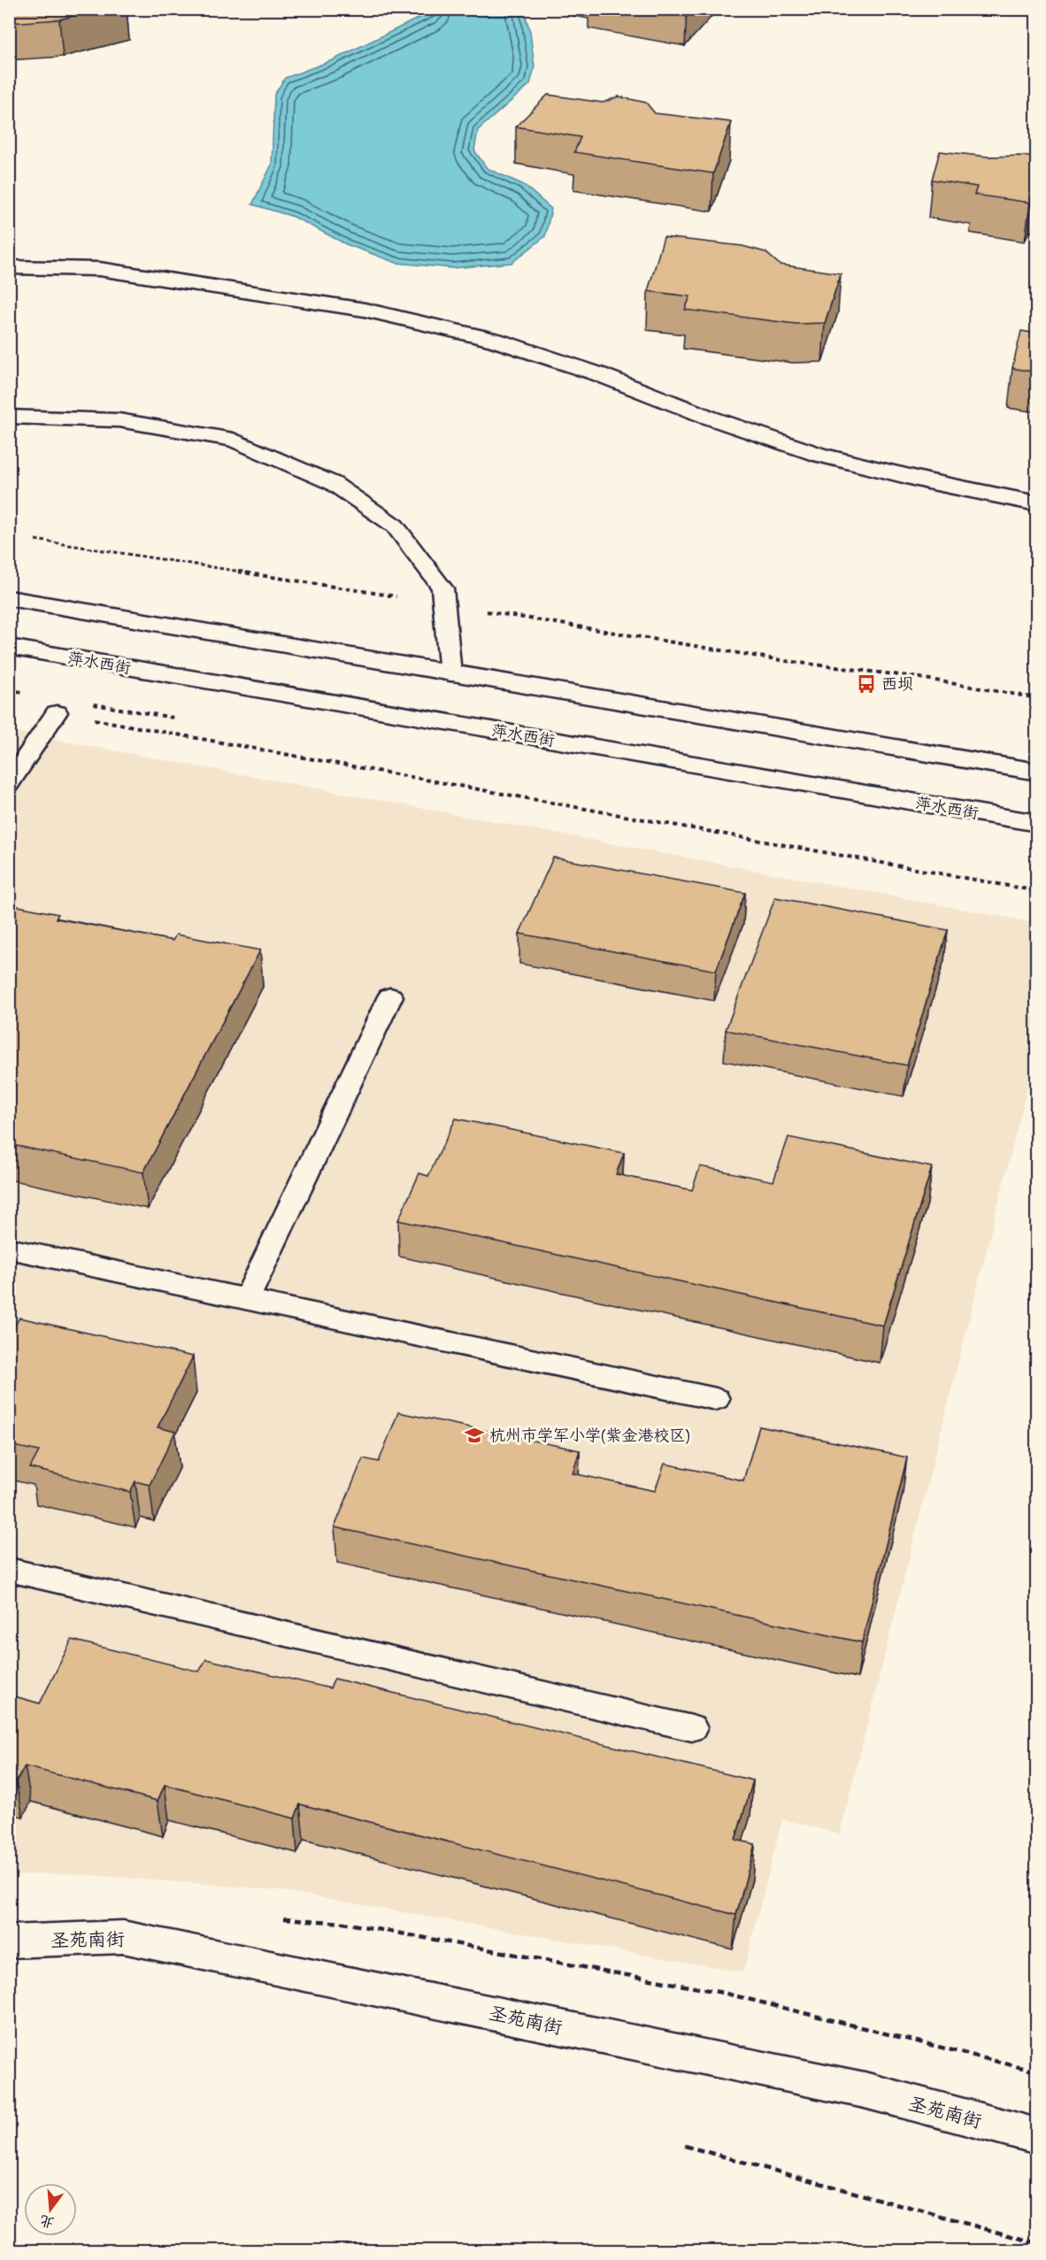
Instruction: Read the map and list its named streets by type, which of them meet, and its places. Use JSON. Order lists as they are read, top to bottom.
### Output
{
  "streets": {
    "main road": ["萍水西街", "圣苑南街"]
  },
  "places": {
    "bus stop": ["西坝"],
    "school or university": ["杭州市学军小学(紫金港校区)"]
  },
  "north": "bottom"
}
